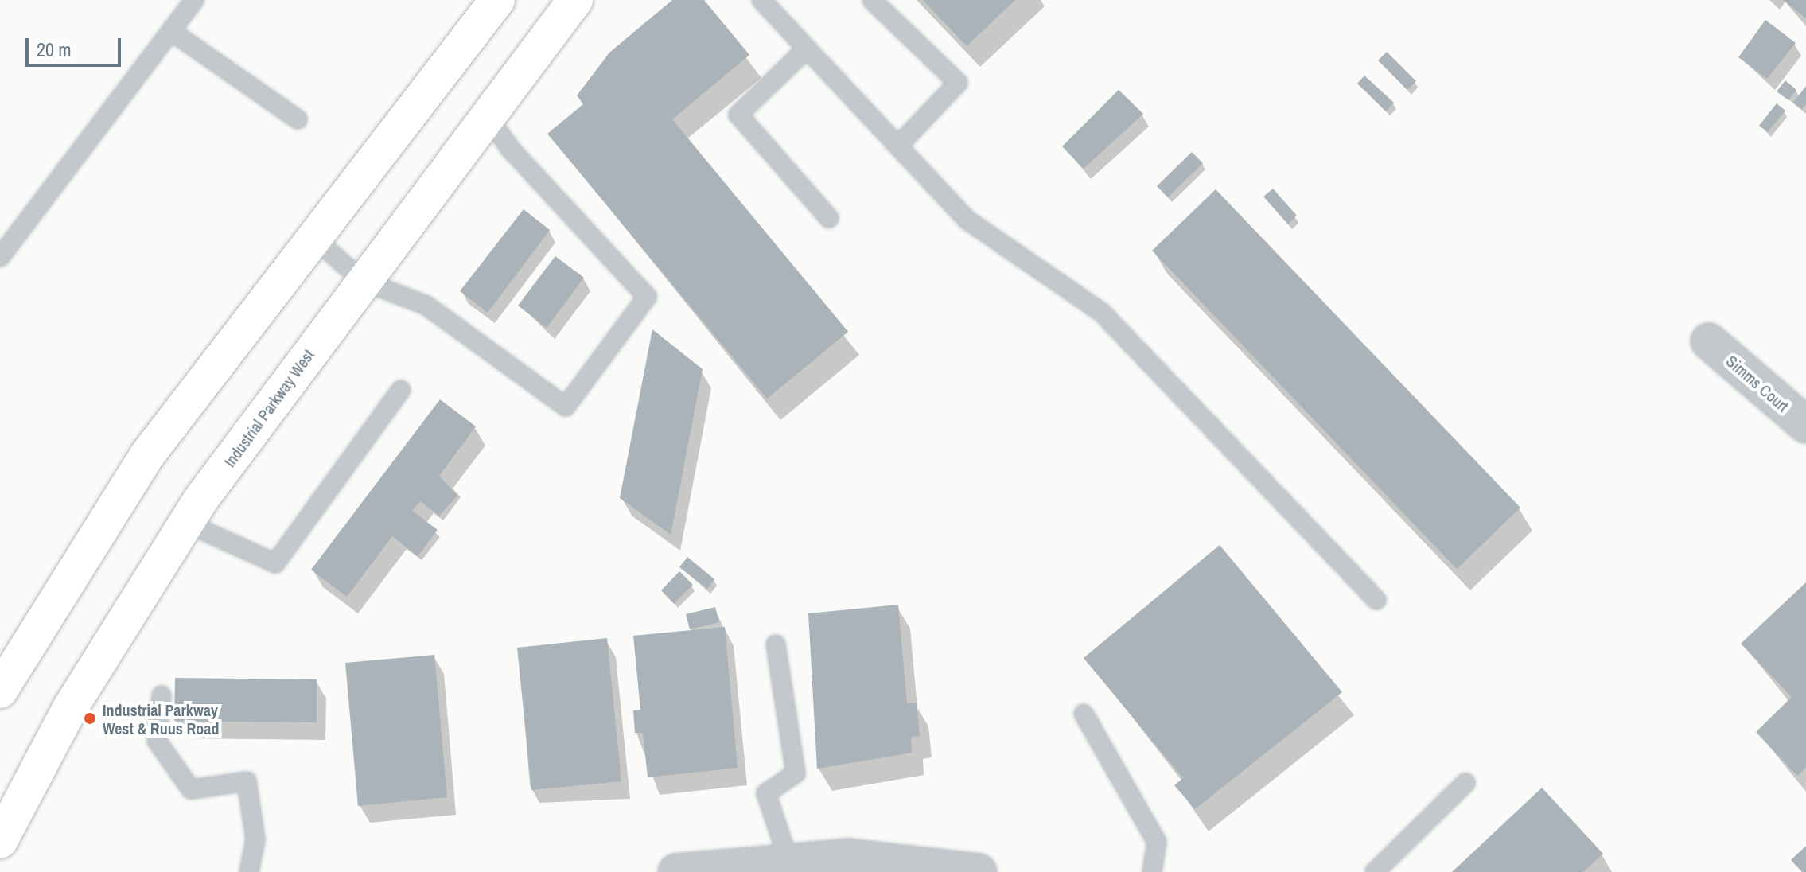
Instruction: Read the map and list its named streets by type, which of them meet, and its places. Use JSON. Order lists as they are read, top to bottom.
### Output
{
  "streets": {
    "main road": ["Industrial Parkway West"],
    "street": ["Simms Court"]
  },
  "places": ["Industrial Parkway West & Ruus Road"],
  "scale_bar": "20 m"
}
